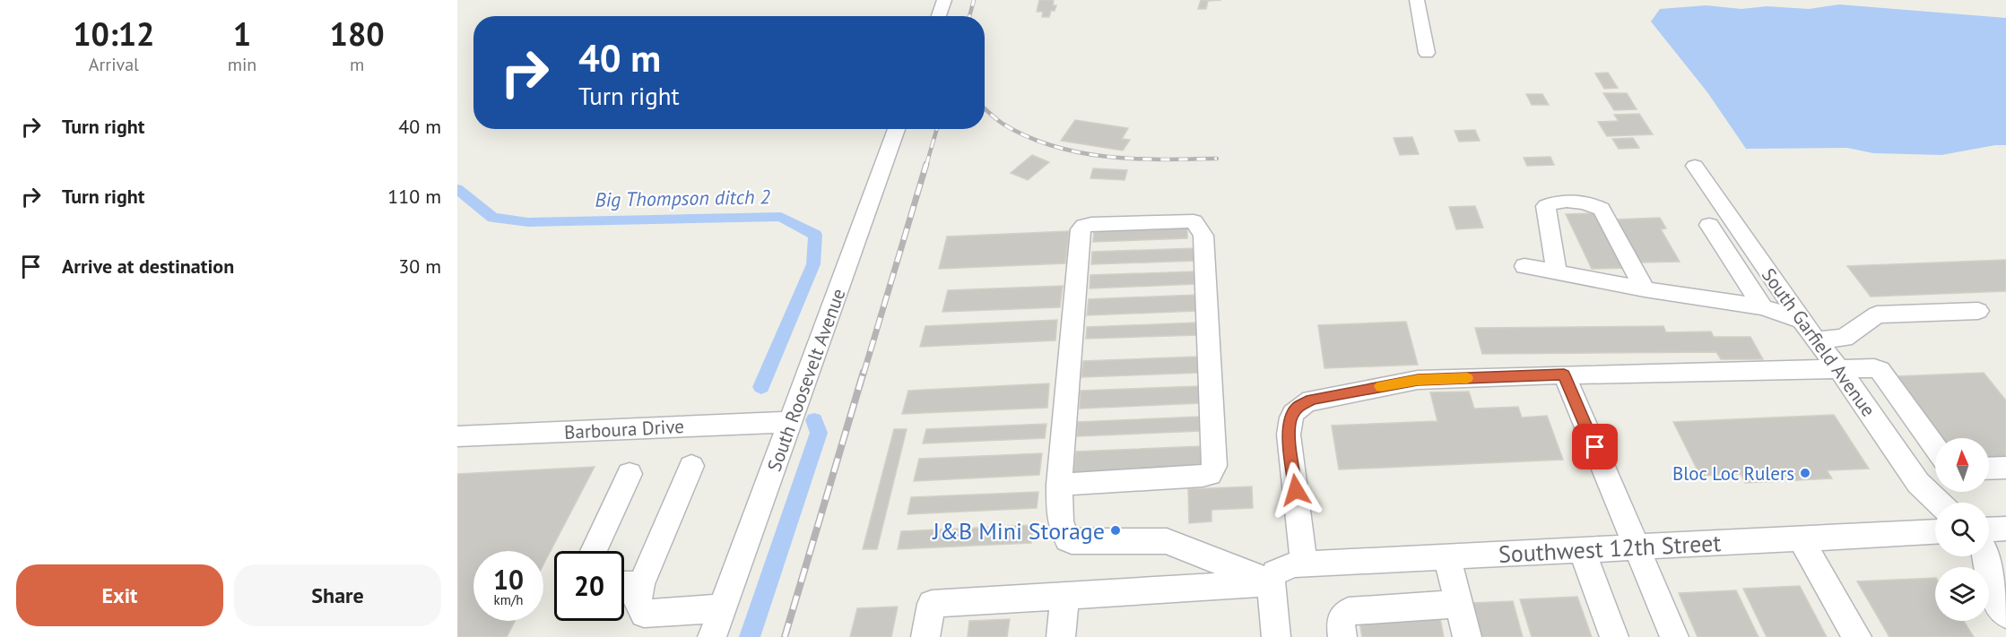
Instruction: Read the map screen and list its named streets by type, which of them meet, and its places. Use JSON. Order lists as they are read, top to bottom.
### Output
{
  "streets": {
    "street": [
      "South Garfield Avenue",
      "South Roosevelt Avenue",
      "Barboura Drive",
      "Southwest 12th Street"
    ]
  },
  "crossings": [
    ["South Roosevelt Avenue", "Barboura Drive"]
  ],
  "water": ["Big Thompson ditch 2"],
  "places": ["Bloc Loc Rulers", "J&B Mini Storage"],
  "north": "top",
  "page": {
    "eta": [
      "10:12",
      "Arrival",
      "1",
      "min",
      "180",
      "m"
    ],
    "turn": ["40 m", "Turn right"],
    "list": [
      {
        "name": "Turn right",
        "value": "40 m"
      },
      {
        "name": "Turn right",
        "value": "110 m"
      },
      {
        "name": "Arrive at destination",
        "value": "30 m"
      }
    ],
    "speed": "10 km/h",
    "limit": "20",
    "buttons": ["Exit", "Share"]
  }
}
